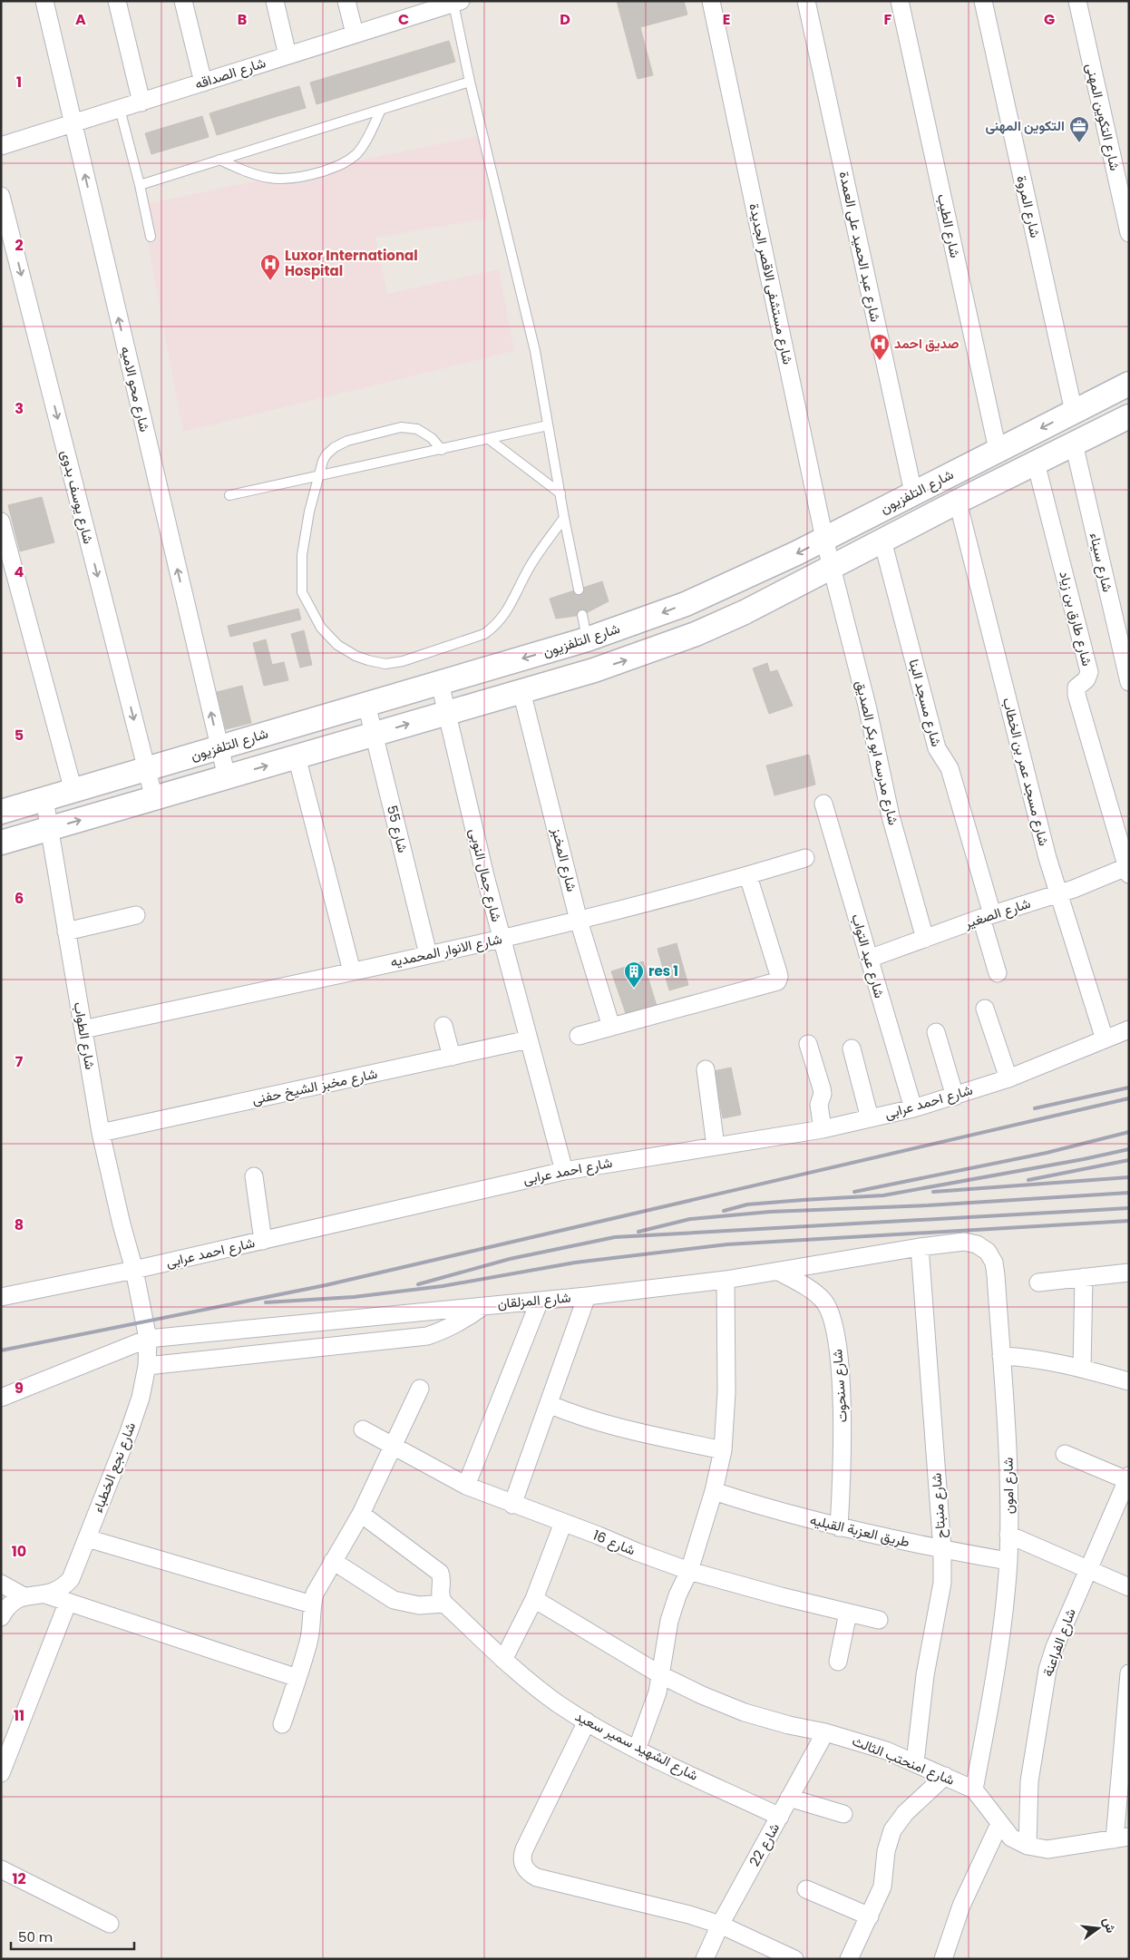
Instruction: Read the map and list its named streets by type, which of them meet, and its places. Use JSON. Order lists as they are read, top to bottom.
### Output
{
  "streets": {
    "main road": ["شارع التلفزيون"],
    "street": [
      "شارع الصداقه",
      "شارع التكوين المهنى",
      "شارع المروة",
      "شارع الطيب",
      "شارع عبد الحميد على العمدة",
      "شارع مستشفى الاقصر الجديدة",
      "شارع محو الاميه",
      "شارع يوسف بدوى",
      "شارع سيناء",
      "شارع طارق بن زياد",
      "شارع مسجد البنا",
      "شارع مدرسه ابو بكر الصديق",
      "شارع مسجد عمر بن الخطاب",
      "شارع 55",
      "شارع المخبز",
      "شارع جمال النوبى",
      "شارع الصغير",
      "شارع الانوار المحمديه",
      "شارع عبد التواب",
      "شارع الطواب",
      "شارع مخبز الشيخ حفنى",
      "شارع احمد عرابى",
      "شارع المزلقان",
      "شارع سنحوت",
      "شارع نجع الخطباء",
      "شارع امون",
      "شارع منبتاح",
      "طريق العزبة القبليه",
      "شارع 16",
      "شارع الفراعنة",
      "شارع الشهيد سمير سعيد",
      "شارع امنحتب الثالث",
      "شارع 22"
    ]
  },
  "crossings": [
    ["شارع الصداقه", "شارع محو الاميه"],
    ["شارع المروة", "شارع التلفزيون"],
    ["شارع الطيب", "شارع التلفزيون"],
    ["شارع عبد الحميد على العمدة", "شارع التلفزيون"],
    ["شارع مستشفى الاقصر الجديدة", "شارع التلفزيون"],
    ["شارع مستشفى الاقصر الجديدة", "شارع مدرسه ابو بكر الصديق"],
    ["شارع محو الاميه", "شارع التلفزيون"],
    ["شارع التلفزيون", "شارع يوسف بدوى"],
    ["شارع التلفزيون", "شارع سيناء"],
    ["شارع التلفزيون", "شارع طارق بن زياد"],
    ["شارع التلفزيون", "شارع مسجد البنا"],
    ["شارع التلفزيون", "شارع مدرسه ابو بكر الصديق"],
    ["شارع التلفزيون", "شارع مسجد عمر بن الخطاب"],
    ["شارع التلفزيون", "شارع 55"],
    ["شارع التلفزيون", "شارع المخبز"],
    ["شارع التلفزيون", "شارع جمال النوبى"],
    ["شارع التلفزيون", "شارع الطواب"],
    ["شارع طارق بن زياد", "شارع الصغير"],
    ["شارع مسجد البنا", "شارع الصغير"],
    ["شارع مدرسه ابو بكر الصديق", "شارع الصغير"],
    ["شارع مسجد عمر بن الخطاب", "شارع الصغير"],
    ["شارع مسجد عمر بن الخطاب", "شارع احمد عرابى"],
    ["شارع 55", "شارع الانوار المحمديه"],
    ["شارع المخبز", "شارع الانوار المحمديه"],
    ["شارع جمال النوبى", "شارع الانوار المحمديه"],
    ["شارع جمال النوبى", "شارع مخبز الشيخ حفنى"],
    ["شارع جمال النوبى", "شارع احمد عرابى"],
    ["شارع الصغير", "شارع عبد التواب"],
    ["شارع الانوار المحمديه", "شارع الطواب"],
    ["شارع عبد التواب", "شارع احمد عرابى"],
    ["شارع الطواب", "شارع مخبز الشيخ حفنى"],
    ["شارع الطواب", "شارع احمد عرابى"],
    ["شارع الطواب", "شارع نجع الخطباء"],
    ["شارع احمد عرابى", "شارع نجع الخطباء"],
    ["شارع المزلقان", "شارع سنحوت"],
    ["شارع المزلقان", "شارع نجع الخطباء"],
    ["شارع المزلقان", "شارع امون"],
    ["شارع المزلقان", "شارع منبتاح"],
    ["شارع سنحوت", "طريق العزبة القبليه"],
    ["شارع امون", "شارع منبتاح"],
    ["شارع امون", "طريق العزبة القبليه"],
    ["شارع امون", "شارع امنحتب الثالث"],
    ["شارع منبتاح", "طريق العزبة القبليه"],
    ["شارع منبتاح", "شارع امنحتب الثالث"],
    ["شارع الفراعنة", "شارع امنحتب الثالث"],
    ["شارع الشهيد سمير سعيد", "شارع 22"],
    ["شارع امنحتب الثالث", "شارع 22"]
  ],
  "one_way": ["شارع محو الاميه"],
  "places": {
    "office": ["التكوين المهنى"],
    "hospital": ["Luxor International Hospital", "صديق احمد"],
    "building": ["res 1"]
  },
  "scale_bar": "50 m",
  "north": "right",
  "grid": {
    "columns": [
      "A",
      "B",
      "C",
      "D",
      "E",
      "F",
      "G"
    ],
    "rows": [
      "1",
      "2",
      "3",
      "4",
      "5",
      "6",
      "7",
      "8",
      "9",
      "10",
      "11",
      "12"
    ]
  }
}
